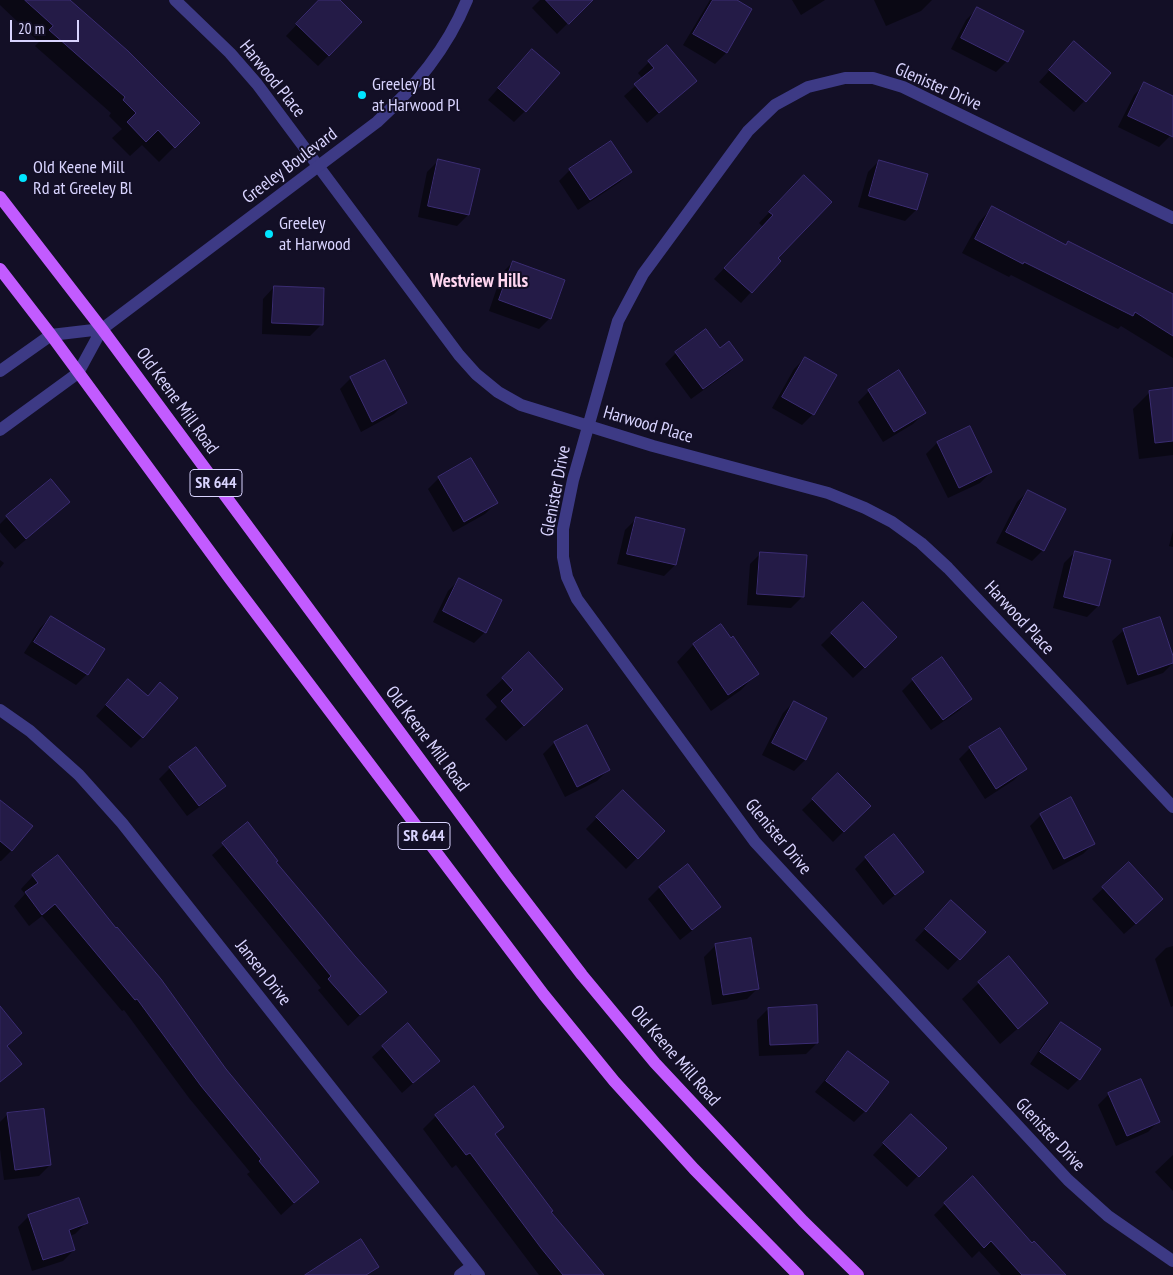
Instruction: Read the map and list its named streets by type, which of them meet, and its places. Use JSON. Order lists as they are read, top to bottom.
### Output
{
  "streets": {
    "main road": ["Old Keene Mill Road", "SR 644"],
    "street": [
      "Harwood Place",
      "Glenister Drive",
      "Greeley Boulevard",
      "Jansen Drive"
    ]
  },
  "crossings": [
    ["Harwood Place", "Glenister Drive"],
    ["Harwood Place", "Greeley Boulevard"],
    ["Greeley Boulevard", "Old Keene Mill Road"],
    ["Greeley Boulevard", "SR 644"]
  ],
  "districts": ["Westview Hills"],
  "places": ["Greeley Bl at Harwood Pl", "Old Keene Mill Rd at Greeley Bl", "Greeley at Harwood"],
  "scale_bar": "20 m"
}
